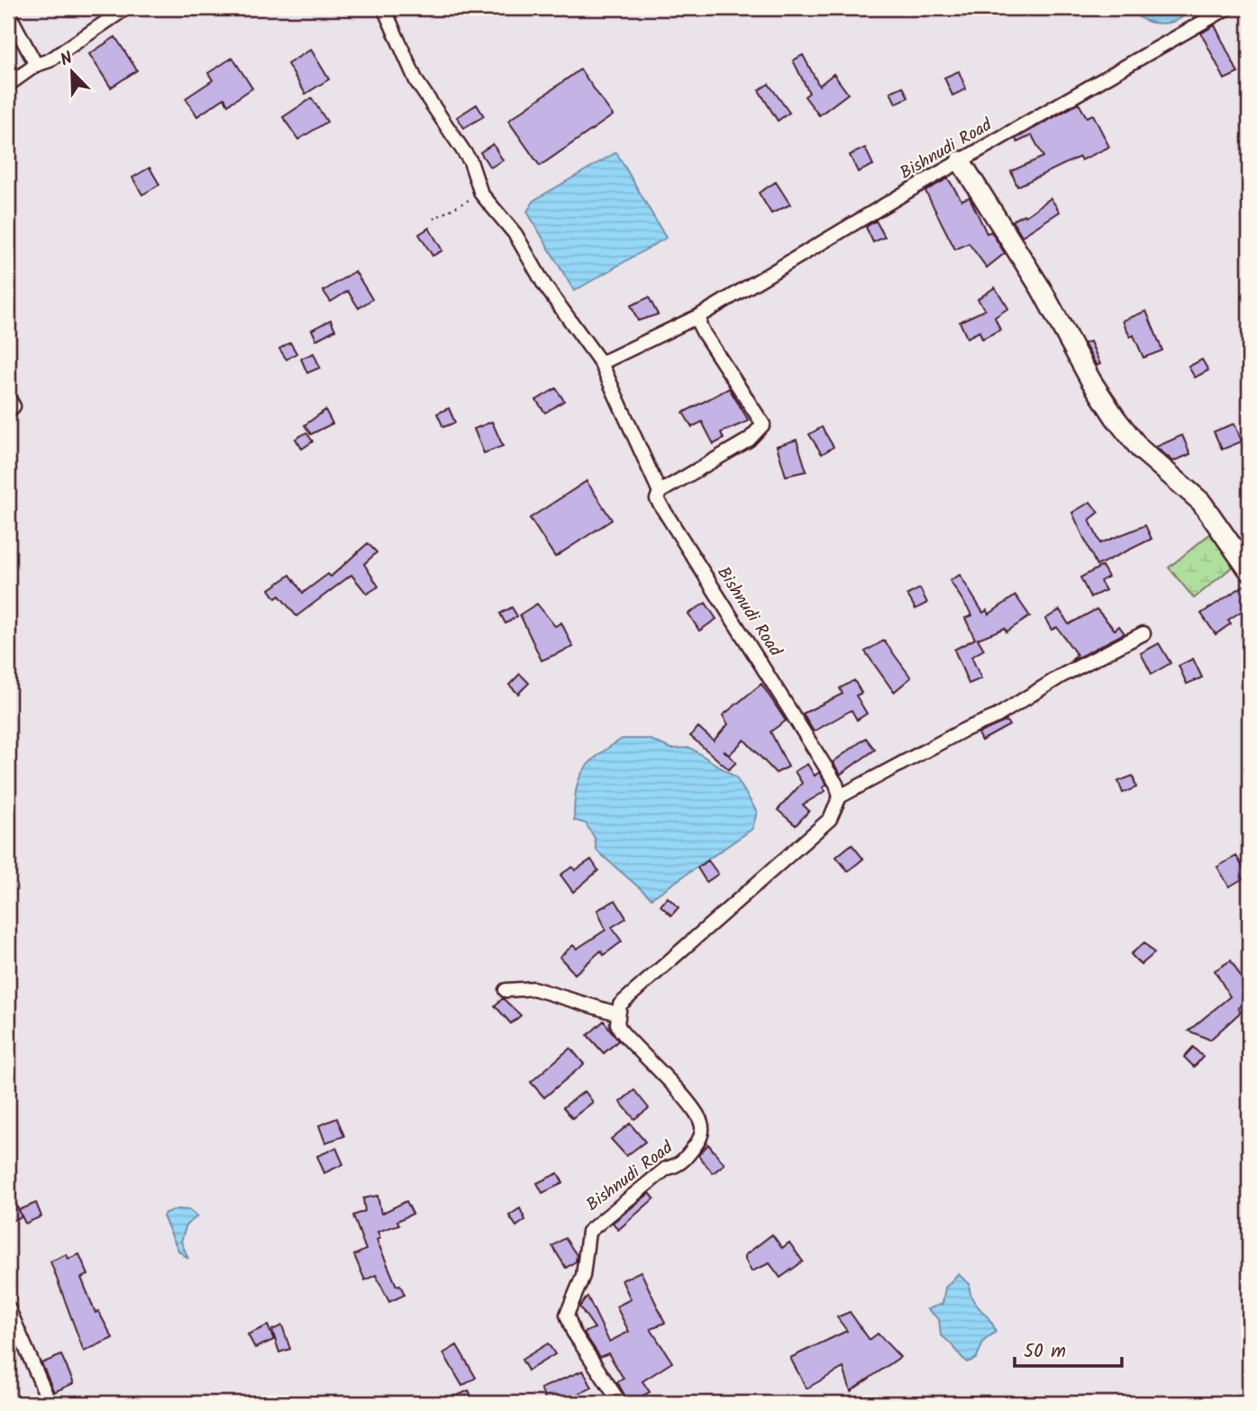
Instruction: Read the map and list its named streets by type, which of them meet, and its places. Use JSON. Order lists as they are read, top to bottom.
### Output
{
  "streets": {
    "street": ["Bishnudi Road"]
  },
  "scale_bar": "50 m",
  "north": "top left"
}
